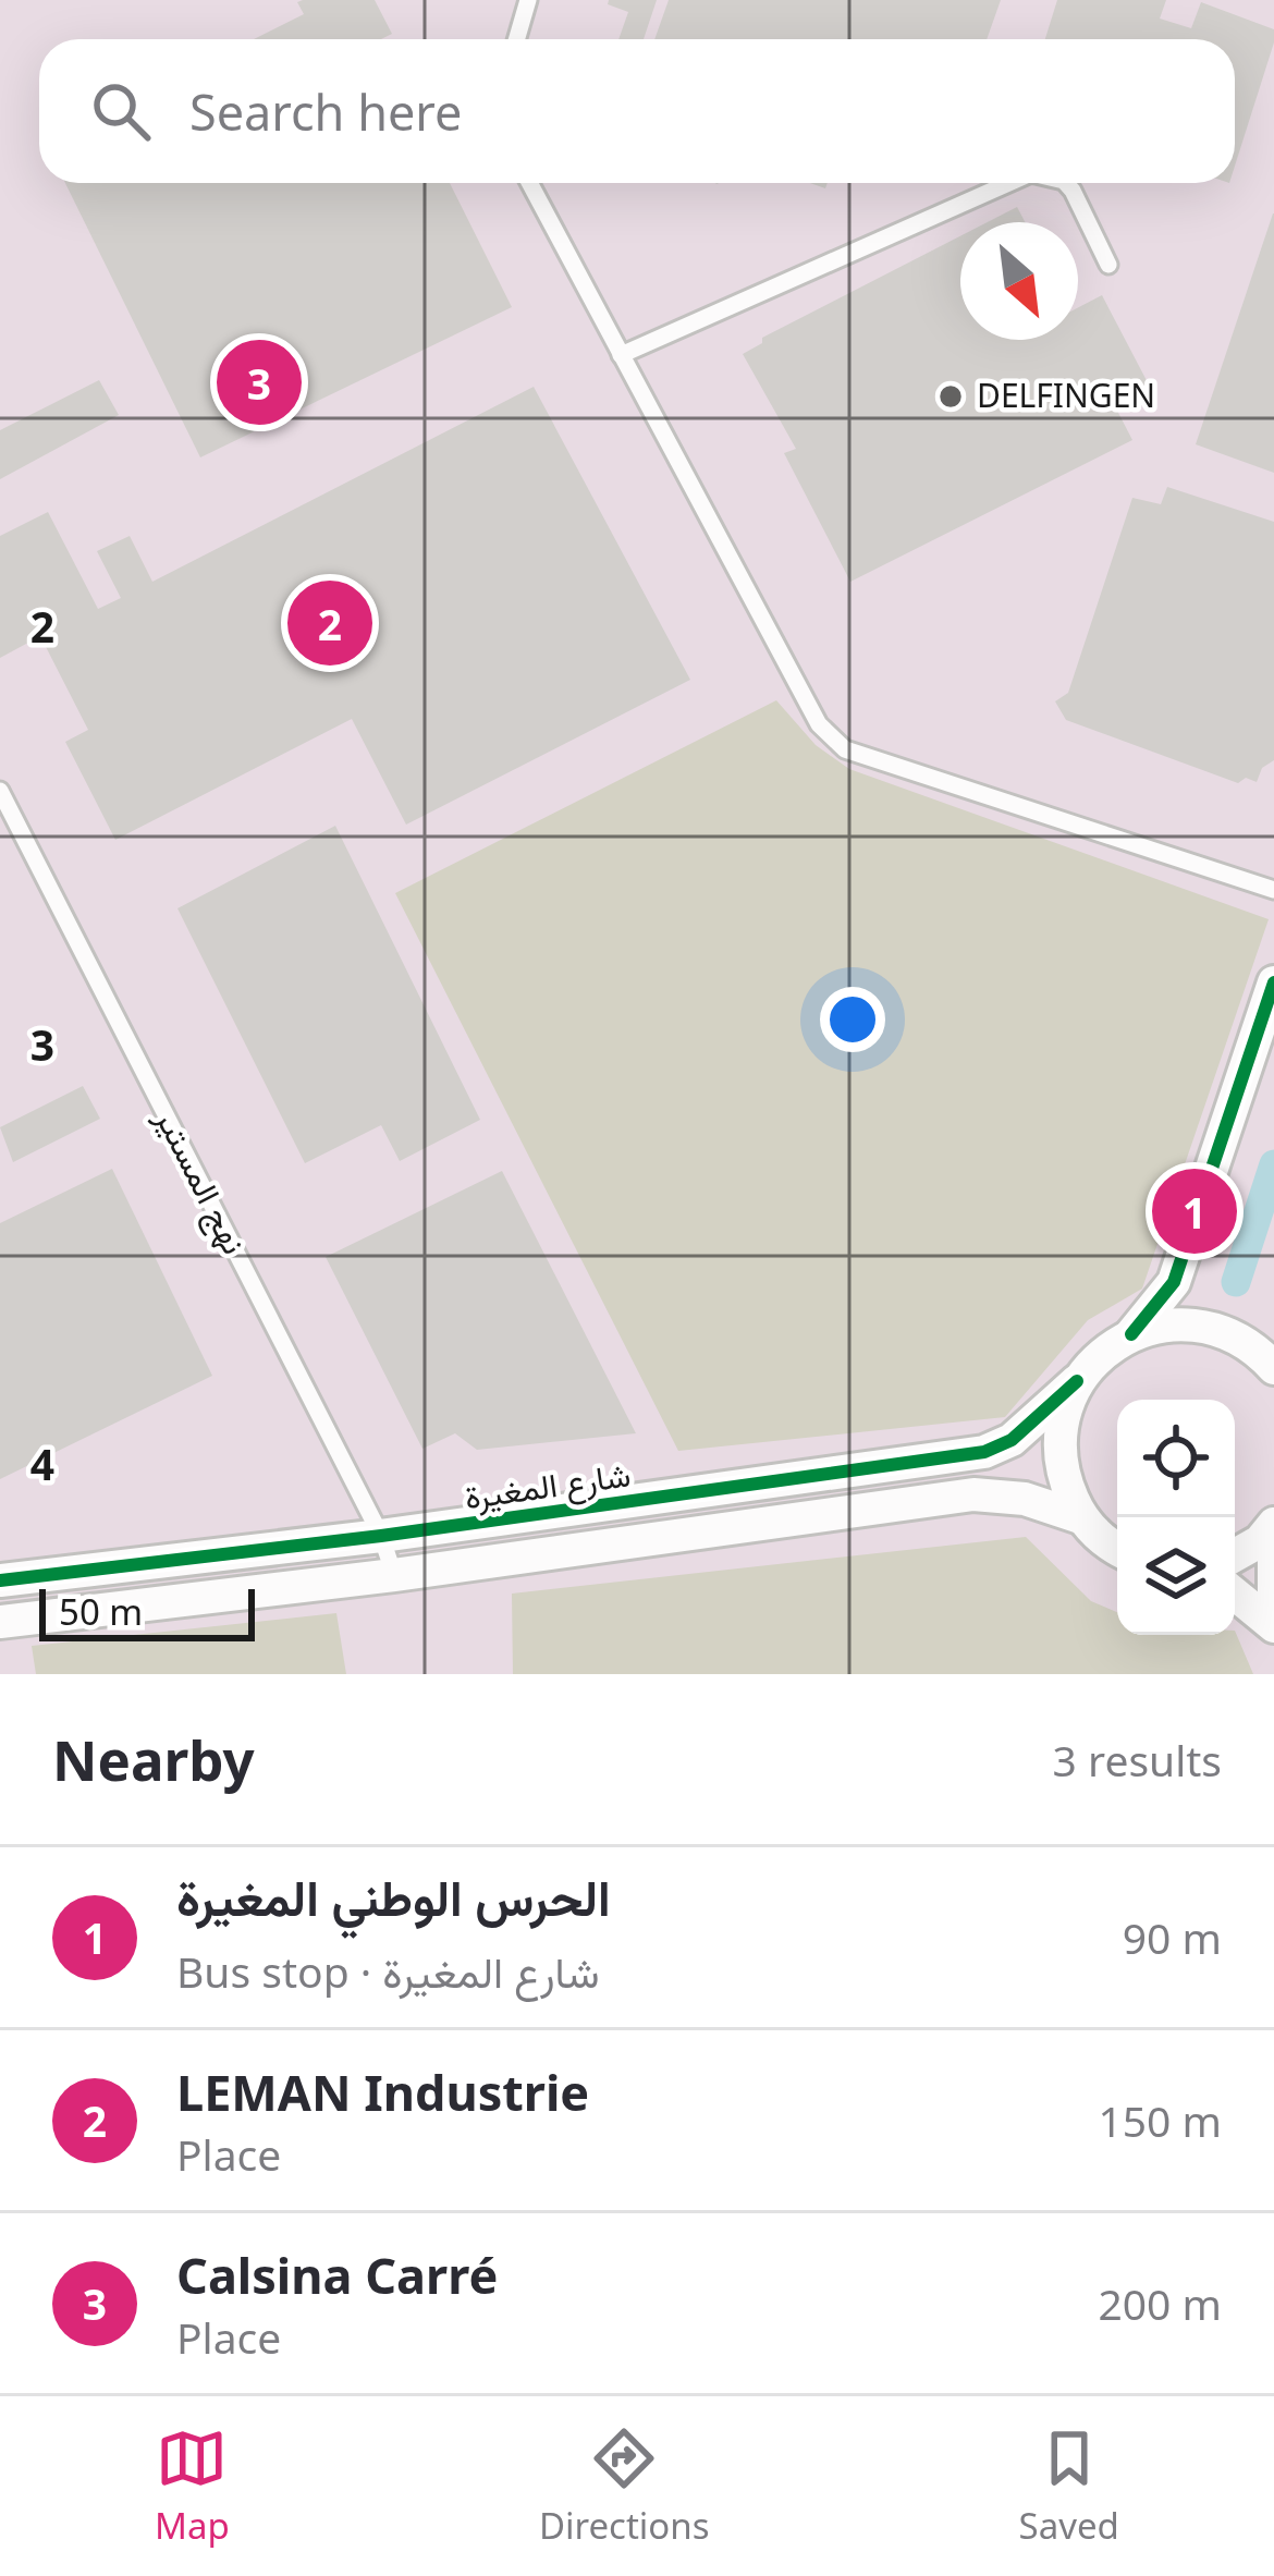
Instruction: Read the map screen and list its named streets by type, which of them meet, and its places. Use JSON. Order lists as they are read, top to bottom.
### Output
{
  "streets": {
    "street": ["شارع المغيرة"],
    "lane": ["نهج المستير"]
  },
  "crossings": [
    ["نهج المستير", "شارع المغيرة"]
  ],
  "places": ["DELFINGEN"],
  "scale_bar": "50 m",
  "north": "bottom right",
  "page": {
    "search": "Search here",
    "pins": ["3", "2", "1"],
    "scale": "50 m",
    "heading": ["Nearby", "3 results"],
    "list": [
      {
        "mark": "1",
        "name": "الحرس الوطني المغيرة",
        "note": "Bus stop · شارع المغيرة",
        "value": "90 m"
      },
      {
        "mark": "2",
        "name": "LEMAN Industrie",
        "note": "Place",
        "value": "150 m"
      },
      {
        "mark": "3",
        "name": "Calsina Carré",
        "note": "Place",
        "value": "200 m"
      }
    ],
    "nav": ["Map", "Directions", "Saved"]
  },
  "grid": {
    "rows": ["2", "3", "4"]
  }
}
